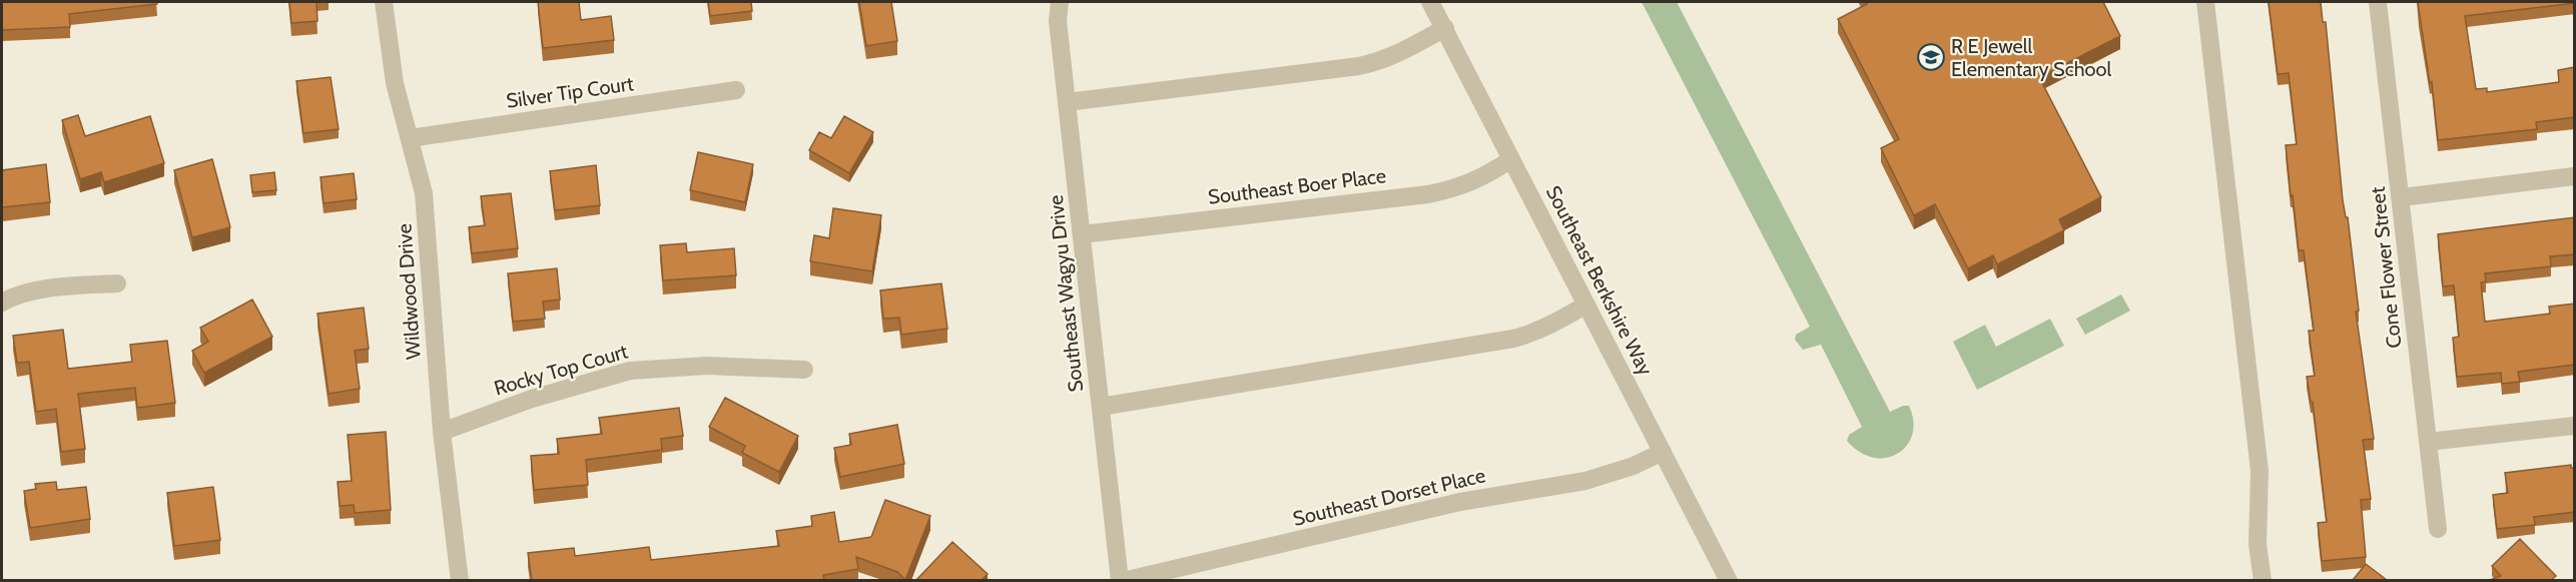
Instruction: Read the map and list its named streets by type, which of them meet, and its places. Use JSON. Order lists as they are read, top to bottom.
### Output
{
  "streets": {
    "street": [
      "Silver Tip Court",
      "Southeast Boer Place",
      "Cone Flower Street",
      "Southeast Berkshire Way",
      "Wildwood Drive",
      "Southeast Wagyu Drive",
      "Rocky Top Court",
      "Southeast Dorset Place"
    ]
  },
  "crossings": [
    ["Silver Tip Court", "Wildwood Drive"],
    ["Southeast Boer Place", "Southeast Berkshire Way"],
    ["Southeast Boer Place", "Southeast Wagyu Drive"],
    ["Southeast Berkshire Way", "Southeast Dorset Place"],
    ["Wildwood Drive", "Rocky Top Court"],
    ["Southeast Wagyu Drive", "Southeast Dorset Place"]
  ],
  "places": {
    "school or university": ["R E Jewell Elementary School"]
  }
}
